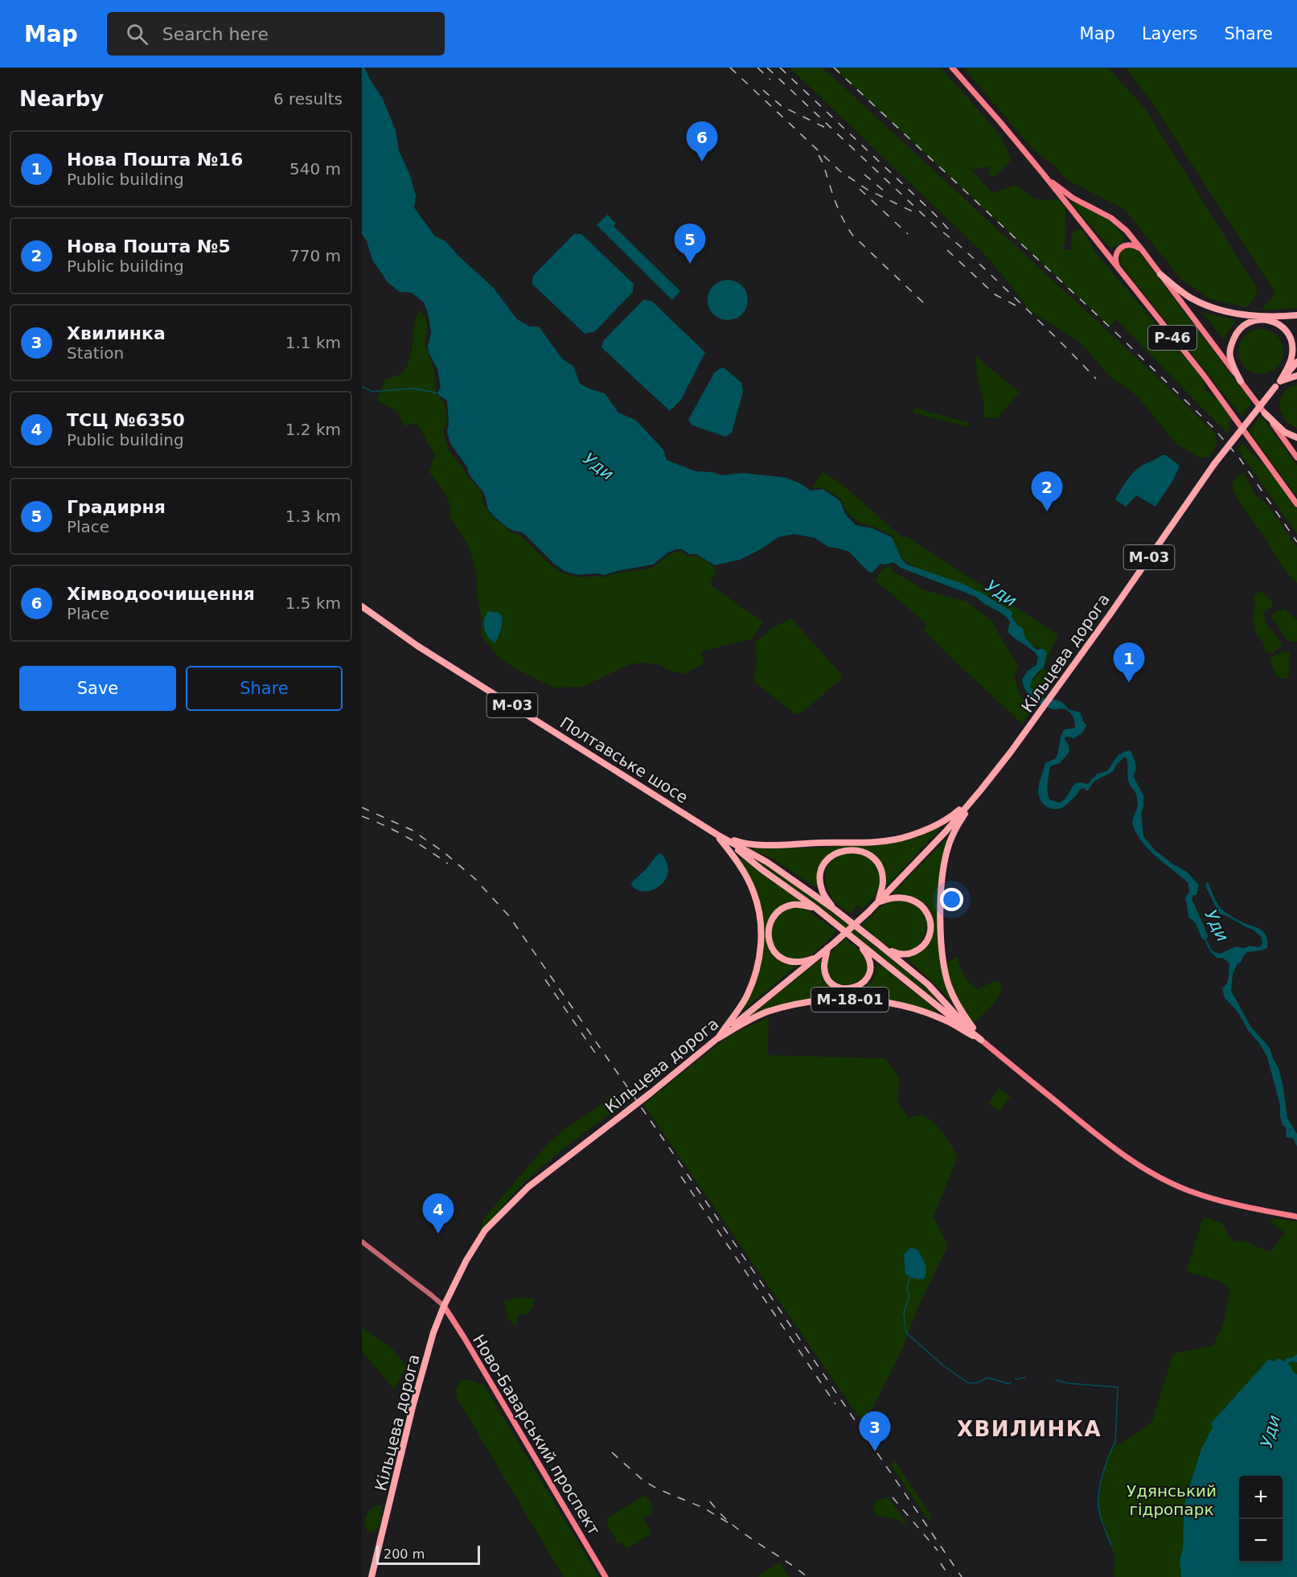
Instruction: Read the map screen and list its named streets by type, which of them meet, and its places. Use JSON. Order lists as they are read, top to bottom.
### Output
{
  "streets": {
    "highway": [
      "М-03",
      "Кільцева дорога",
      "Полтавське шосе",
      "М-18-01"
    ],
    "main road": ["Р-46", "Ново-Баварський проспект"]
  },
  "crossings": [
    ["М-03", "Кільцева дорога"],
    ["М-03", "Полтавське шосе"],
    ["М-03", "М-18-01"],
    ["Кільцева дорога", "М-18-01"],
    ["Кільцева дорога", "Ново-Баварський проспект"],
    ["Полтавське шосе", "М-18-01"]
  ],
  "districts": ["ХВИЛИНКА"],
  "water": ["Уди"],
  "parks": ["Удянський гідропарк"],
  "scale_bar": "200 m",
  "page": {
    "header": "Map",
    "search": "Search here",
    "nav": ["Map", "Layers", "Share"],
    "heading": ["Nearby", "6 results"],
    "pins": [
      "6",
      "5",
      "2",
      "1",
      "4",
      "3"
    ],
    "list": [
      {
        "mark": "1",
        "name": "Нова Пошта №16",
        "note": "Public building",
        "value": "540 m"
      },
      {
        "mark": "2",
        "name": "Нова Пошта №5",
        "note": "Public building",
        "value": "770 m"
      },
      {
        "mark": "3",
        "name": "Хвилинка",
        "note": "Station",
        "value": "1.1 km"
      },
      {
        "mark": "4",
        "name": "ТСЦ №6350",
        "note": "Public building",
        "value": "1.2 km"
      },
      {
        "mark": "5",
        "name": "Градирня",
        "note": "Place",
        "value": "1.3 km"
      },
      {
        "mark": "6",
        "name": "Хімводоочищення",
        "note": "Place",
        "value": "1.5 km"
      }
    ],
    "buttons": ["Save", "Share"],
    "map_buttons": ["+", "−"],
    "scale": "200 m"
  }
}
